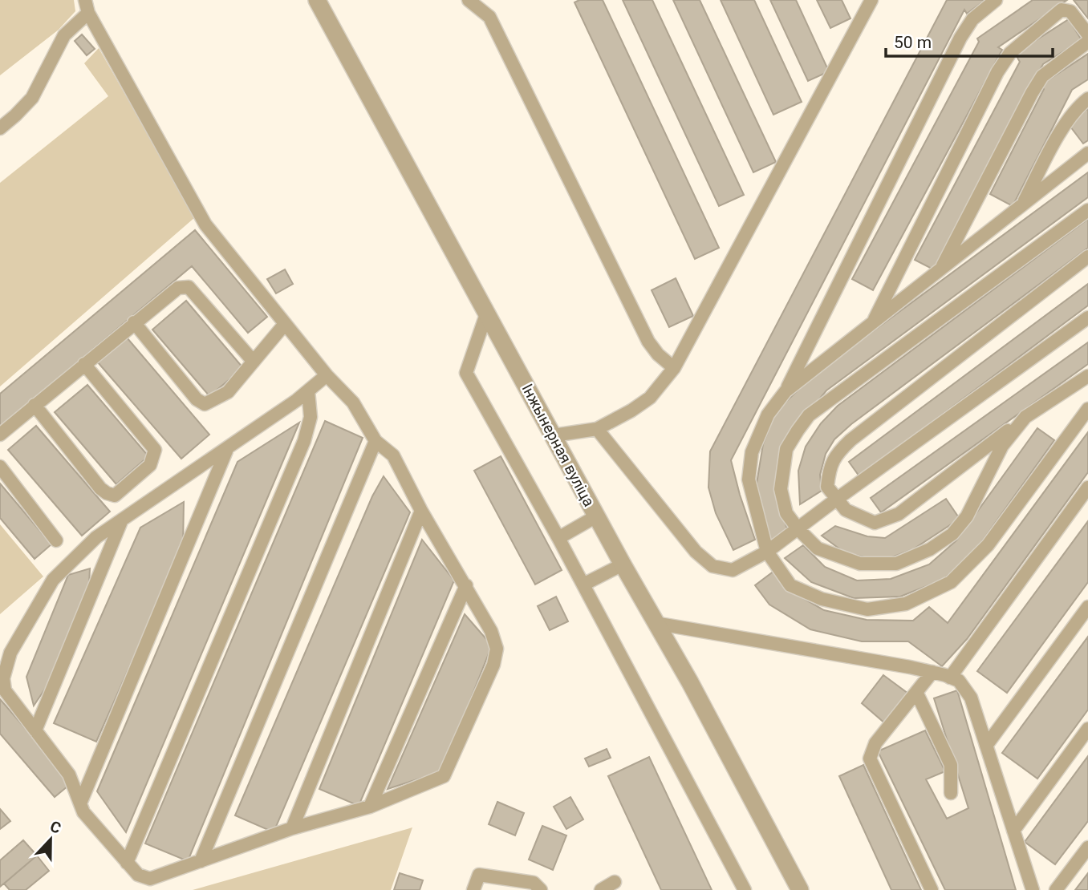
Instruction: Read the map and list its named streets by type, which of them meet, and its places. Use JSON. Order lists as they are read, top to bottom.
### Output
{
  "streets": {
    "street": ["Інжынерная вуліца"]
  },
  "scale_bar": "50 m",
  "north": "top"
}
